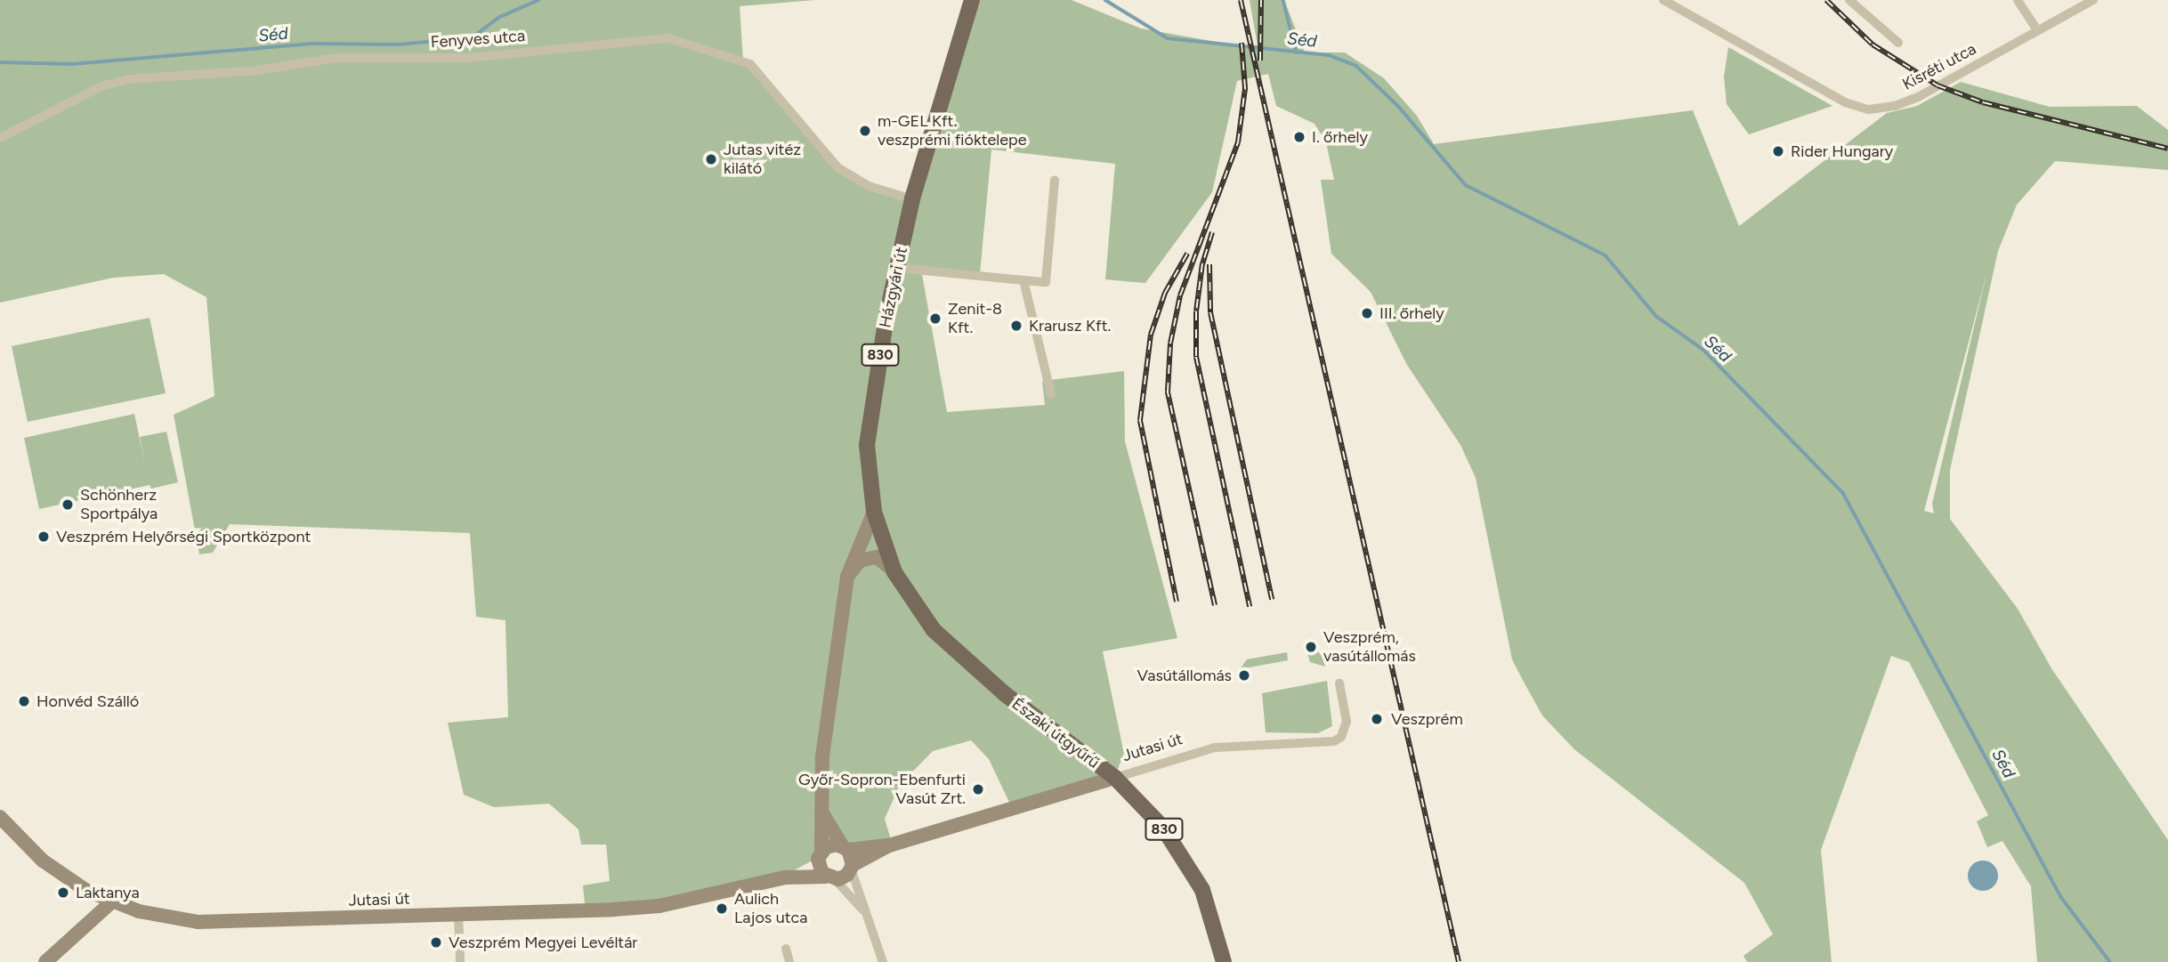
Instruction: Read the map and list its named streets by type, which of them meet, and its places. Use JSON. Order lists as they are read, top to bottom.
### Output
{
  "streets": {
    "main road": ["Házgyári út", "830", "Északi útgyűrű"],
    "street": ["Fenyves utca", "Kisréti utca", "Jutasi út"]
  },
  "crossings": [
    ["Fenyves utca", "Házgyári út"],
    ["Házgyári út", "Északi útgyűrű"],
    ["Házgyári út", "Jutasi út"],
    ["Északi útgyűrű", "Jutasi út"]
  ],
  "water": ["Séd"],
  "places": [
    "m-GEL Kft. veszprémi fióktelepe",
    "I. őrhely",
    "Rider Hungary",
    "Jutas vitéz kilátó",
    "III. őrhely",
    "Zenit-8 Kft.",
    "Krarusz Kft.",
    "Schönherz Sportpálya",
    "Veszprém Helyőrségi Sportközpont",
    "Veszprém, vasútállomás",
    "Vasútállomás",
    "Honvéd Szálló",
    "Veszprém",
    "Győr-Sopron-Ebenfurti Vasút Zrt.",
    "Laktanya",
    "Aulich Lajos utca",
    "Veszprém Megyei Levéltár"
  ]
}
